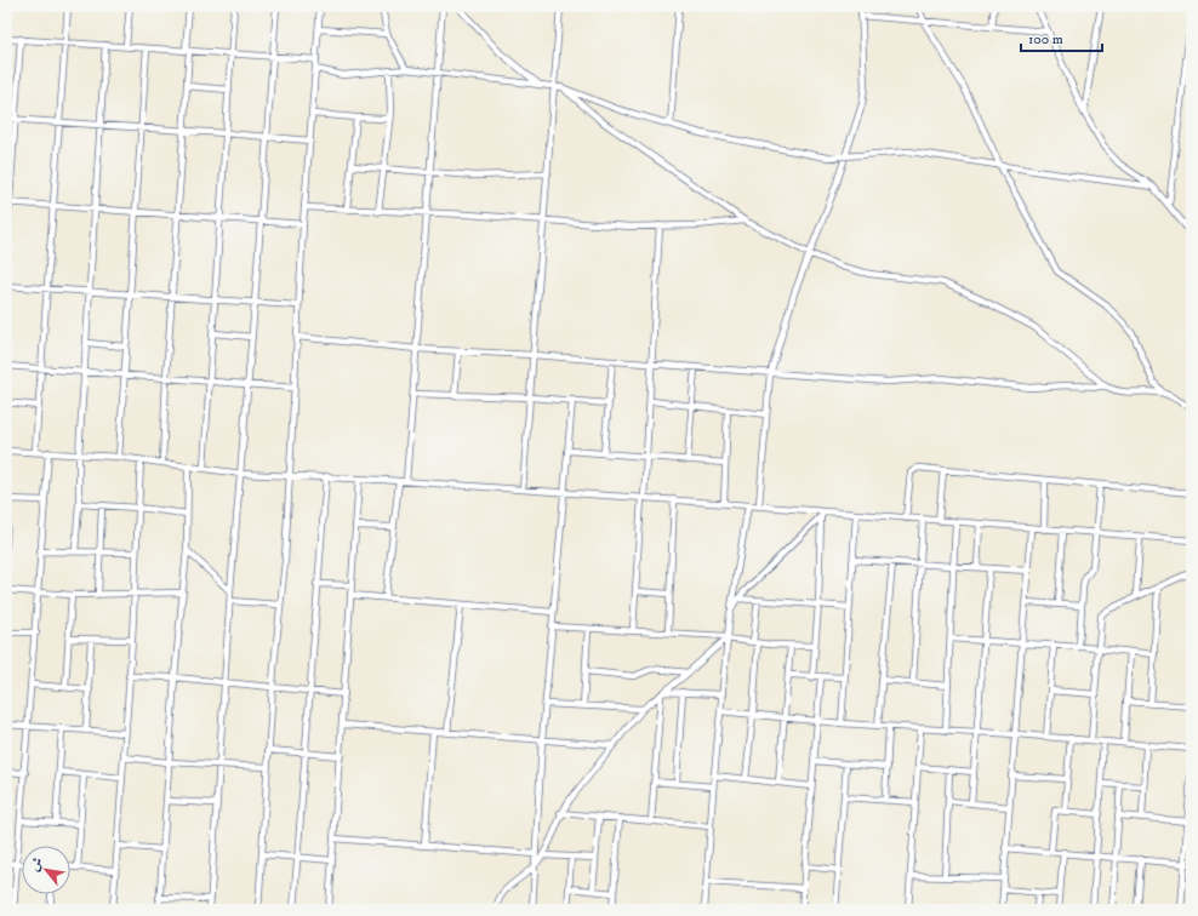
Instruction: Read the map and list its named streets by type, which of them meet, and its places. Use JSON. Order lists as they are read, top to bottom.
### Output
{
  "scale_bar": "100 m",
  "north": "top left"
}
